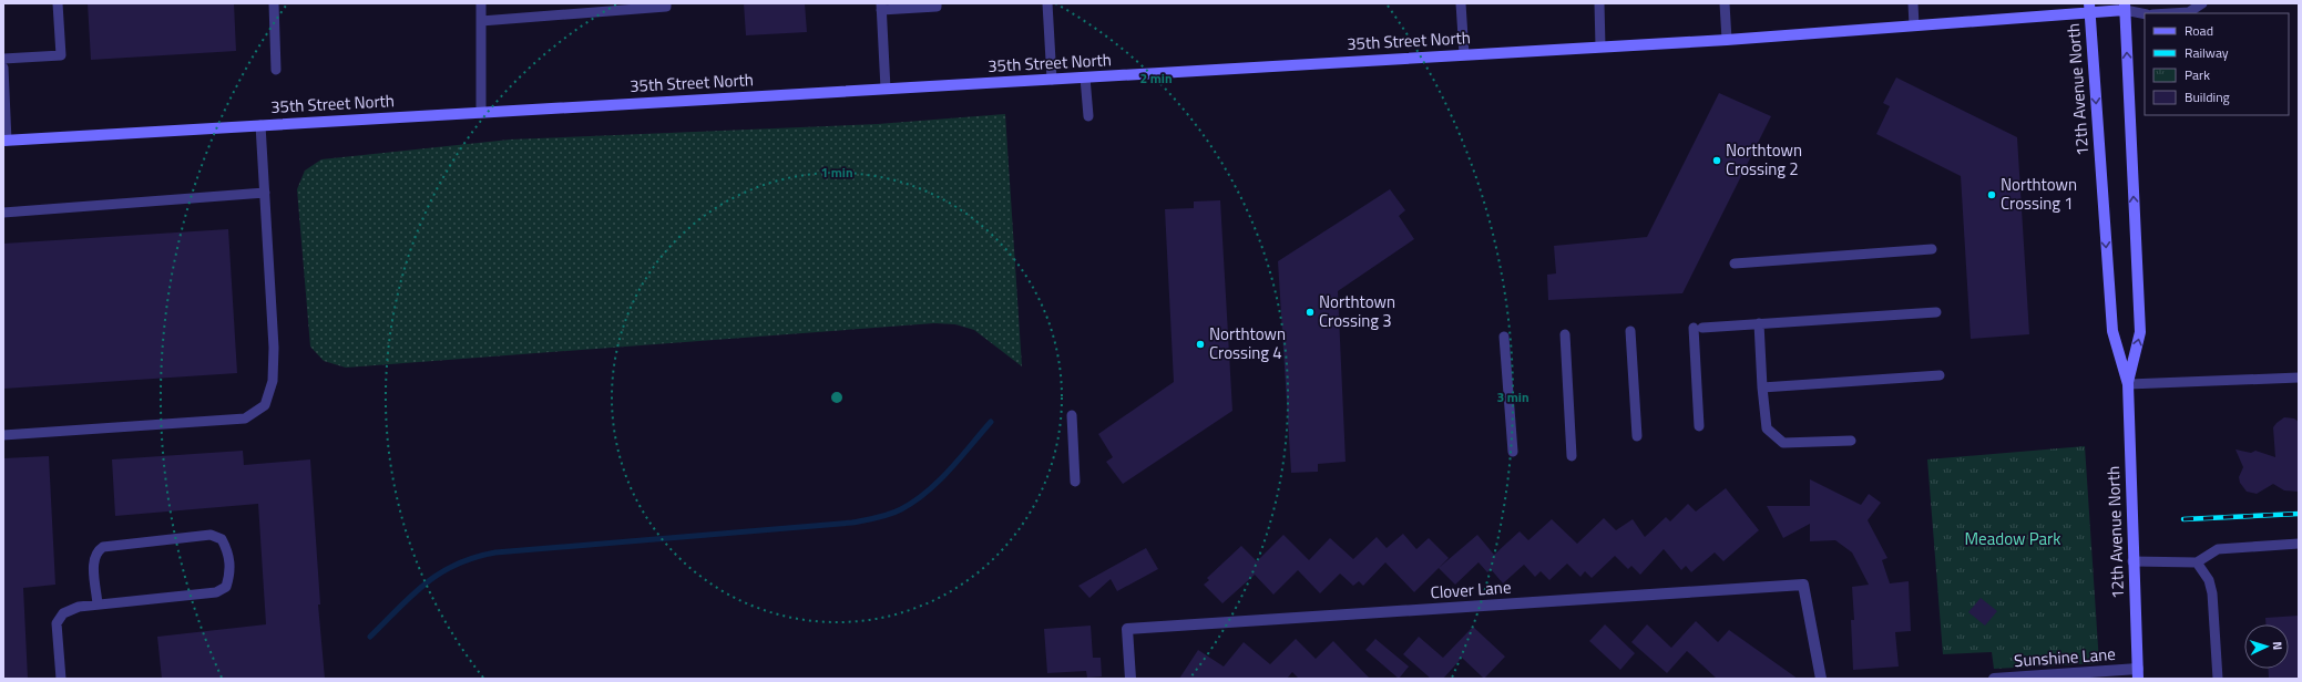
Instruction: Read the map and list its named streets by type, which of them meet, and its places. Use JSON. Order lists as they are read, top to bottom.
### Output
{
  "streets": {
    "street": [
      "35th Street North",
      "12th Avenue North",
      "Clover Lane",
      "Sunshine Lane"
    ]
  },
  "crossings": [
    ["35th Street North", "12th Avenue North"],
    ["12th Avenue North", "Sunshine Lane"]
  ],
  "parks": ["Meadow Park"],
  "places": [
    "Northtown Crossing 2",
    "Northtown Crossing 1",
    "Northtown Crossing 3",
    "Northtown Crossing 4"
  ],
  "legend": [
    "Road",
    "Railway",
    "Park",
    "Building"
  ],
  "north": "right",
  "rings": ["2 min", "1 min", "3 min"]
}
